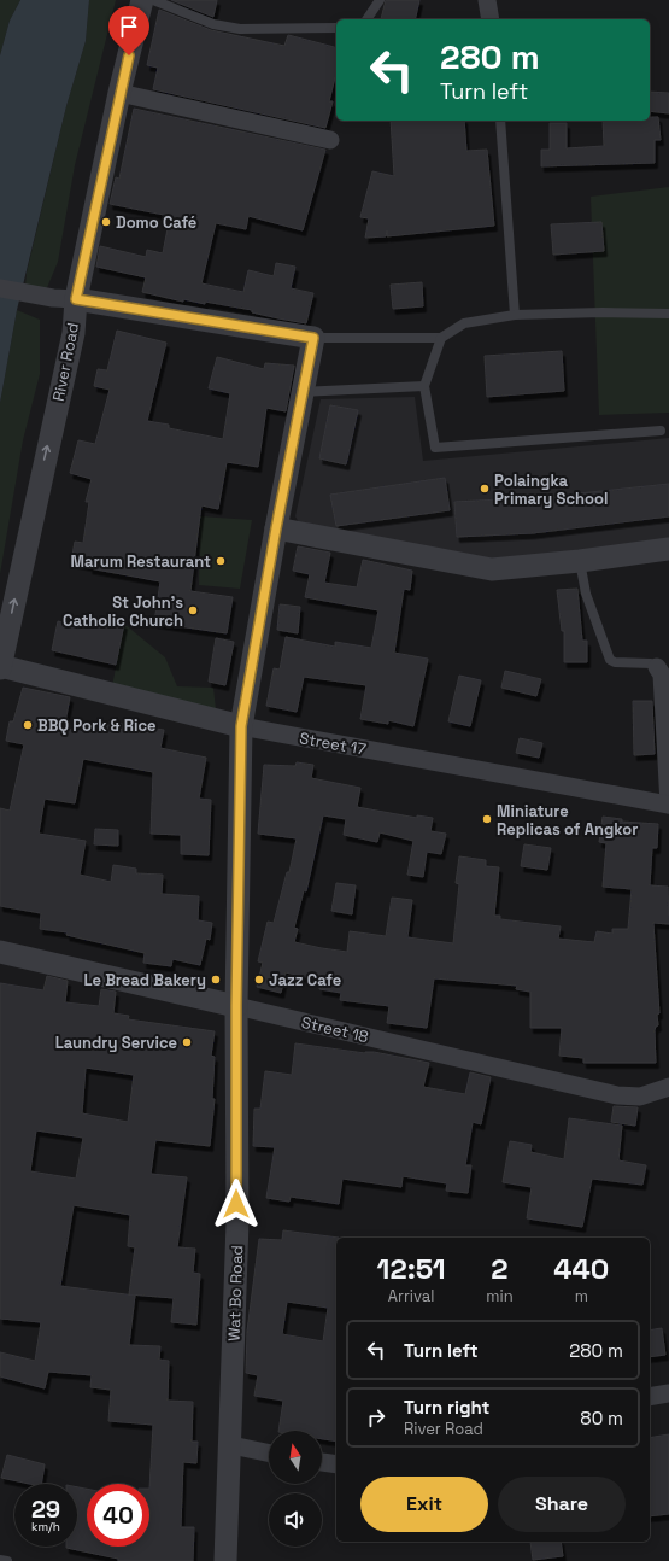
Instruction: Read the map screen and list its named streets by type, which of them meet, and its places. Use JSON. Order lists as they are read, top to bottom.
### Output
{
  "streets": {
    "street": [
      "River Road",
      "Street 17",
      "Street 18",
      "Wat Bo Road"
    ]
  },
  "crossings": [
    ["River Road", "Street 17"],
    ["Street 17", "Wat Bo Road"],
    ["Street 18", "Wat Bo Road"]
  ],
  "one_way": ["River Road"],
  "places": [
    "Domo Café",
    "Polaingka Primary School",
    "Marum Restaurant",
    "St John's Catholic Church",
    "BBQ Pork & Rice",
    "Miniature Replicas of Angkor",
    "Le Bread Bakery",
    "Jazz Cafe",
    "Laundry Service"
  ],
  "north": "top",
  "page": {
    "turn": ["280 m", "Turn left"],
    "eta": [
      "12:51",
      "Arrival",
      "2",
      "min",
      "440",
      "m"
    ],
    "list": [
      {
        "name": "Turn left",
        "value": "280 m"
      },
      {
        "name": "Turn right",
        "note": "River Road",
        "value": "80 m"
      }
    ],
    "buttons": ["Exit", "Share"],
    "speed": "29 km/h",
    "limit": "40"
  }
}
